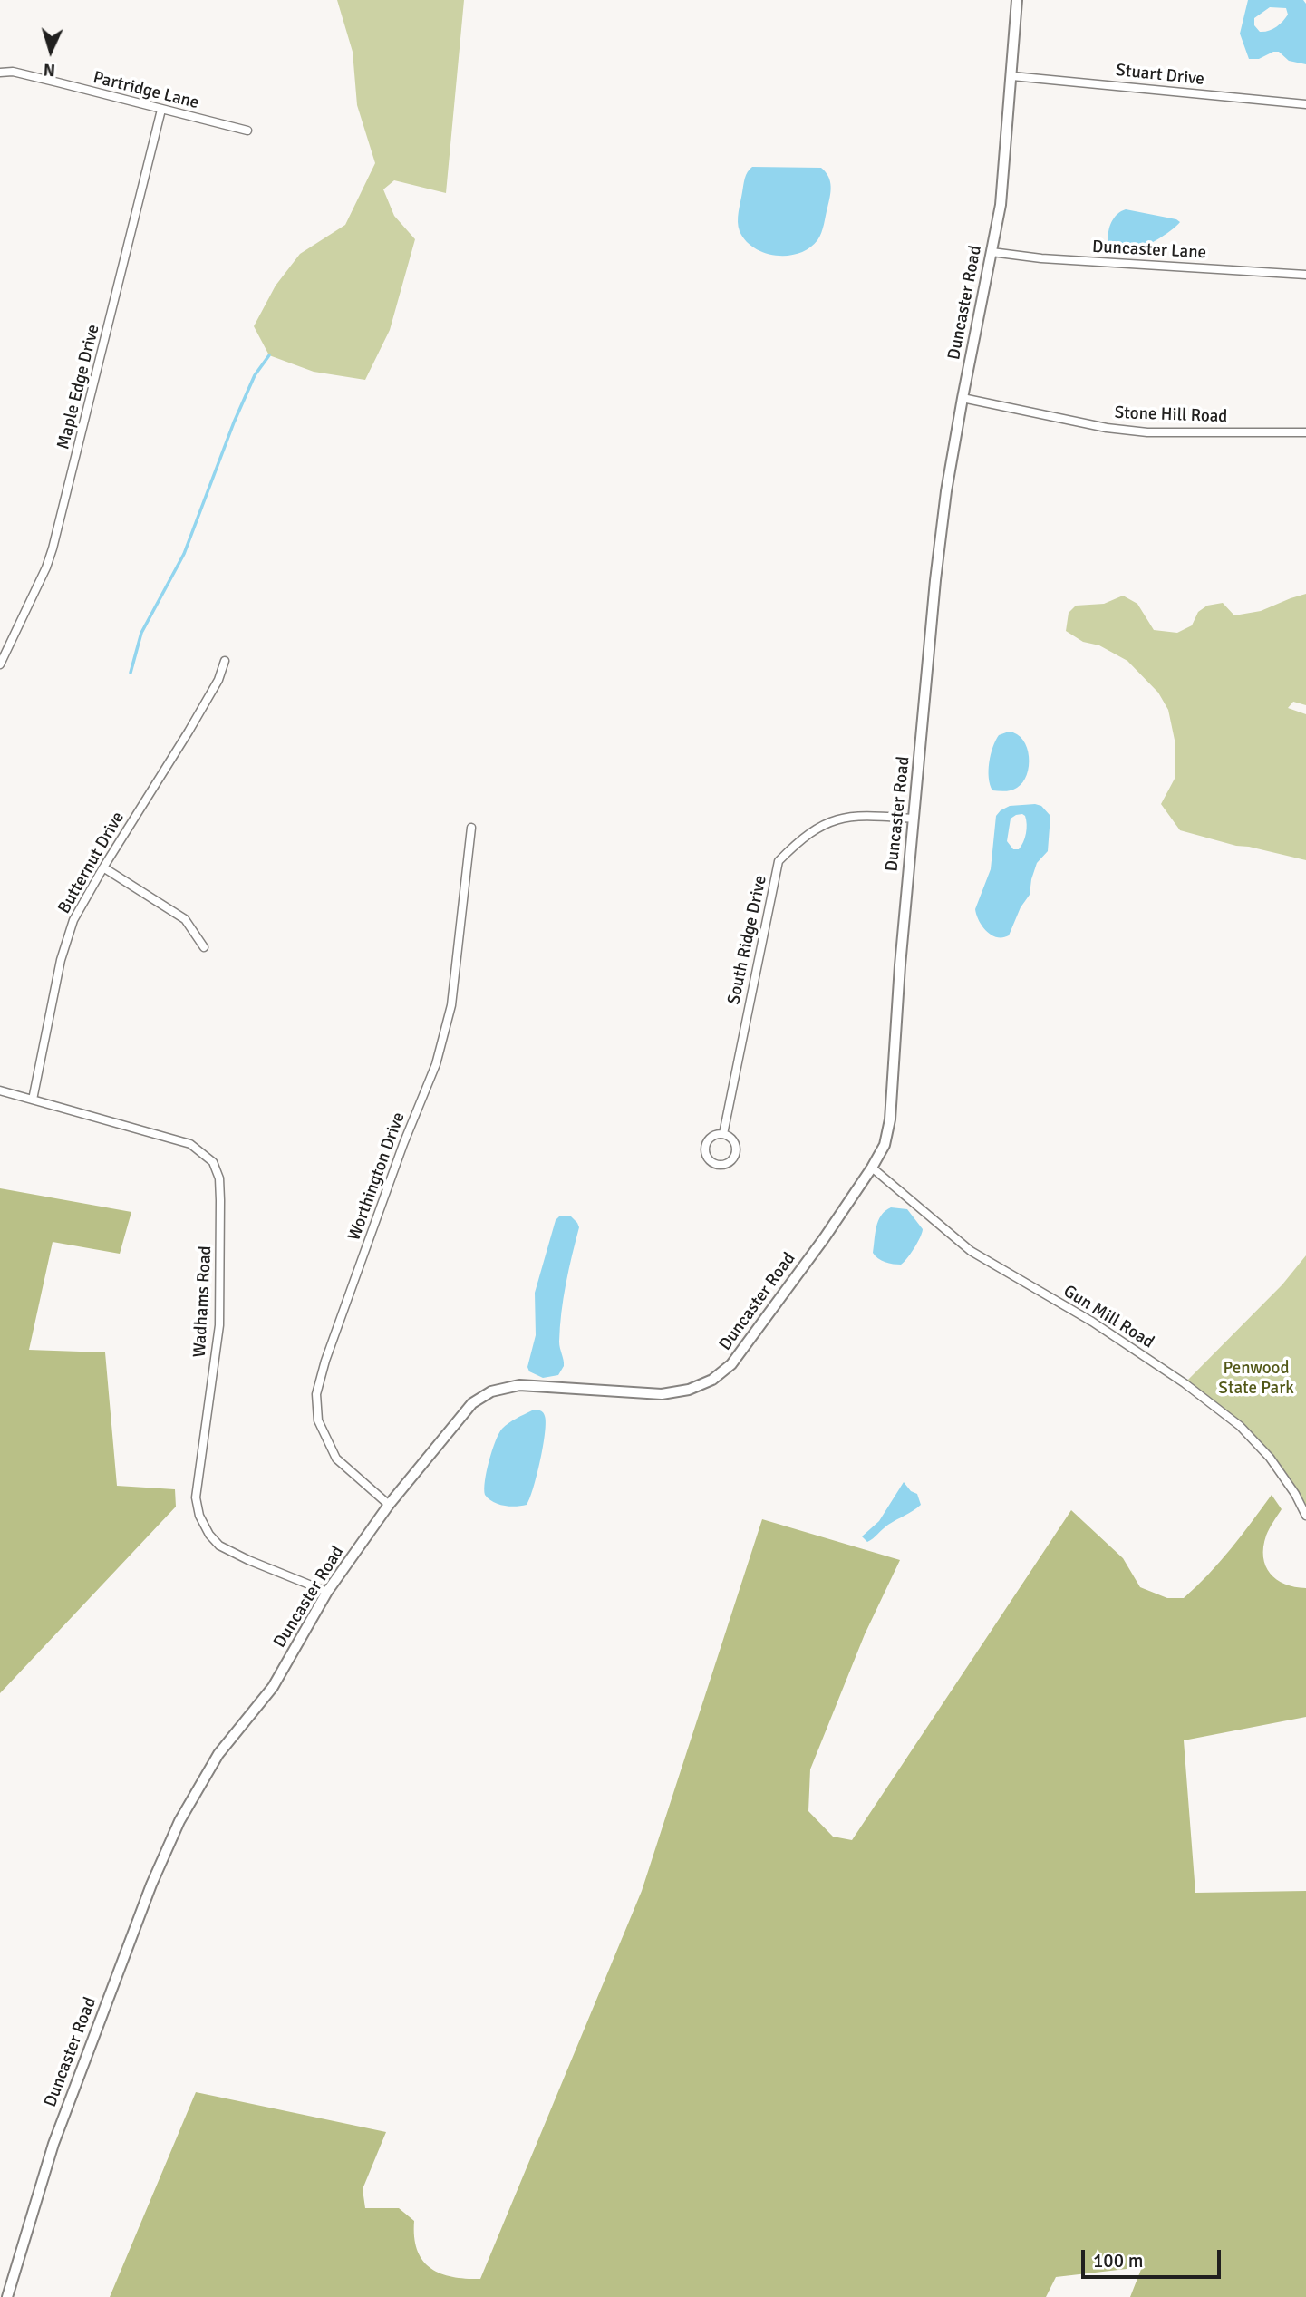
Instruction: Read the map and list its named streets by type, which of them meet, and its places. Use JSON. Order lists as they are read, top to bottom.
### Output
{
  "streets": {
    "street": [
      "Stuart Drive",
      "Partridge Lane",
      "Duncaster Lane",
      "Duncaster Road",
      "Maple Edge Drive",
      "Stone Hill Road",
      "Butternut Drive",
      "South Ridge Drive",
      "Worthington Drive",
      "Wadhams Road",
      "Gun Mill Road"
    ]
  },
  "crossings": [
    ["Stuart Drive", "Duncaster Road"],
    ["Partridge Lane", "Maple Edge Drive"],
    ["Duncaster Lane", "Duncaster Road"],
    ["Duncaster Road", "Stone Hill Road"],
    ["Duncaster Road", "South Ridge Drive"],
    ["Duncaster Road", "Worthington Drive"],
    ["Duncaster Road", "Wadhams Road"],
    ["Duncaster Road", "Gun Mill Road"],
    ["Butternut Drive", "Wadhams Road"]
  ],
  "parks": ["Penwood State Park"],
  "scale_bar": "100 m",
  "north": "bottom"
}
